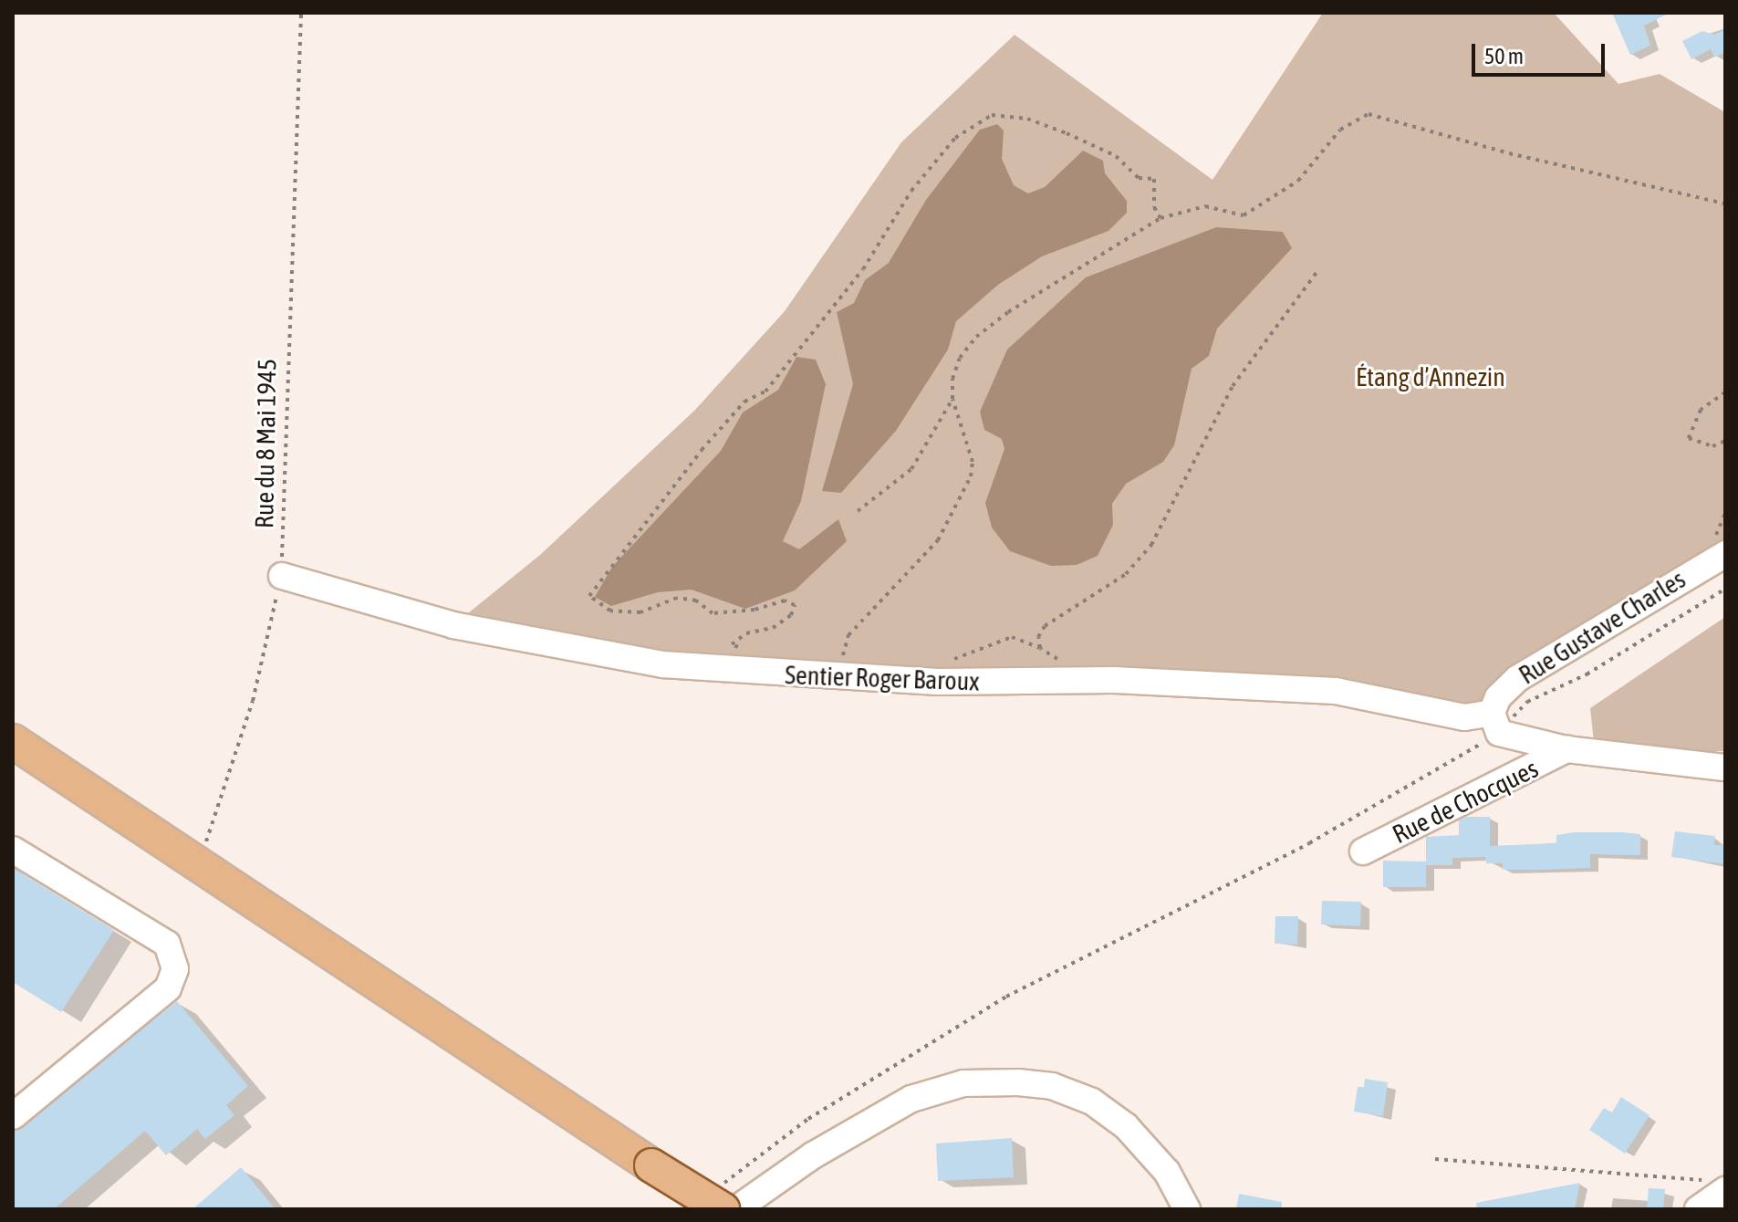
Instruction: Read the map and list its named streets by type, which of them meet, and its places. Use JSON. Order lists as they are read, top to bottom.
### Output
{
  "streets": {
    "street": ["Rue Gustave Charles", "Sentier Roger Baroux", "Rue de Chocques"],
    "path": ["Rue du 8 Mai 1945"]
  },
  "crossings": [
    ["Rue du 8 Mai 1945", "Sentier Roger Baroux"],
    ["Rue Gustave Charles", "Sentier Roger Baroux"],
    ["Rue Gustave Charles", "Rue de Chocques"],
    ["Sentier Roger Baroux", "Rue de Chocques"]
  ],
  "parks": ["Étang d’Annezin"],
  "scale_bar": "50 m"
}
